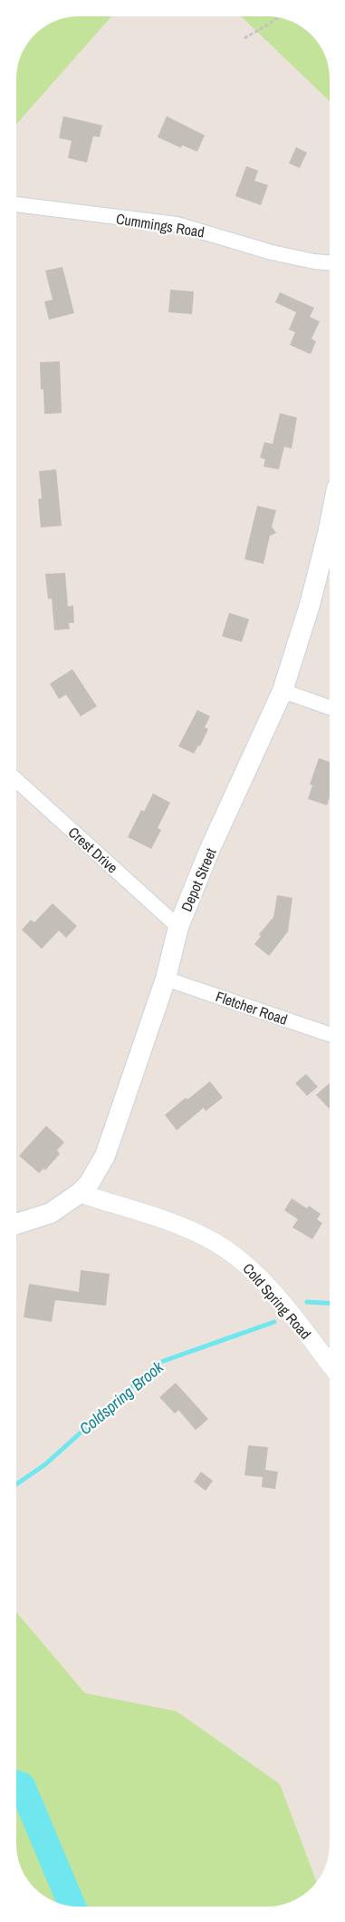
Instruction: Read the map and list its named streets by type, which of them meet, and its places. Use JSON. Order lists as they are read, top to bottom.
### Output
{
  "streets": {
    "main road": ["Depot Street"],
    "street": [
      "Cummings Road",
      "Crest Drive",
      "Fletcher Road",
      "Cold Spring Road"
    ]
  },
  "crossings": [
    ["Crest Drive", "Depot Street"],
    ["Depot Street", "Fletcher Road"],
    ["Depot Street", "Cold Spring Road"]
  ],
  "water": ["Coldspring Brook"]
}
